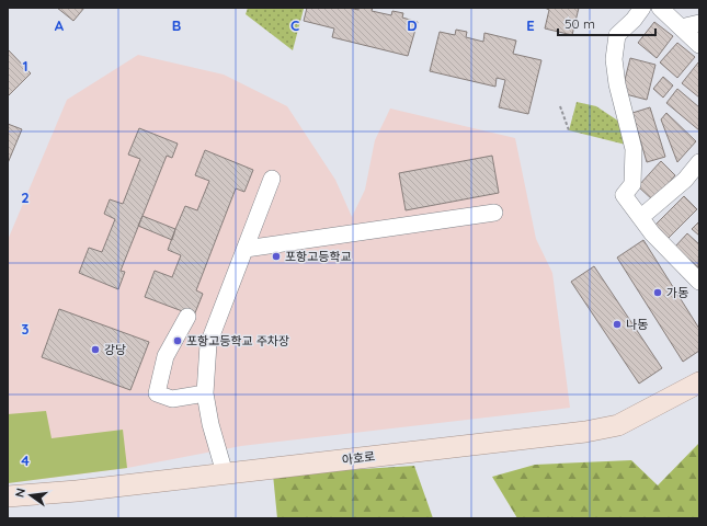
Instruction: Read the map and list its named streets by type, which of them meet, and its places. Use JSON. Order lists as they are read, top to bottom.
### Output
{
  "streets": {
    "main road": ["아호로"]
  },
  "places": [
    "포항고등학교",
    "가동",
    "나동",
    "포항고등학교 주차장",
    "강당"
  ],
  "scale_bar": "50 m",
  "north": "left",
  "grid": {
    "columns": [
      "A",
      "B",
      "C",
      "D",
      "E"
    ],
    "rows": [
      "1",
      "2",
      "3",
      "4"
    ]
  }
}
